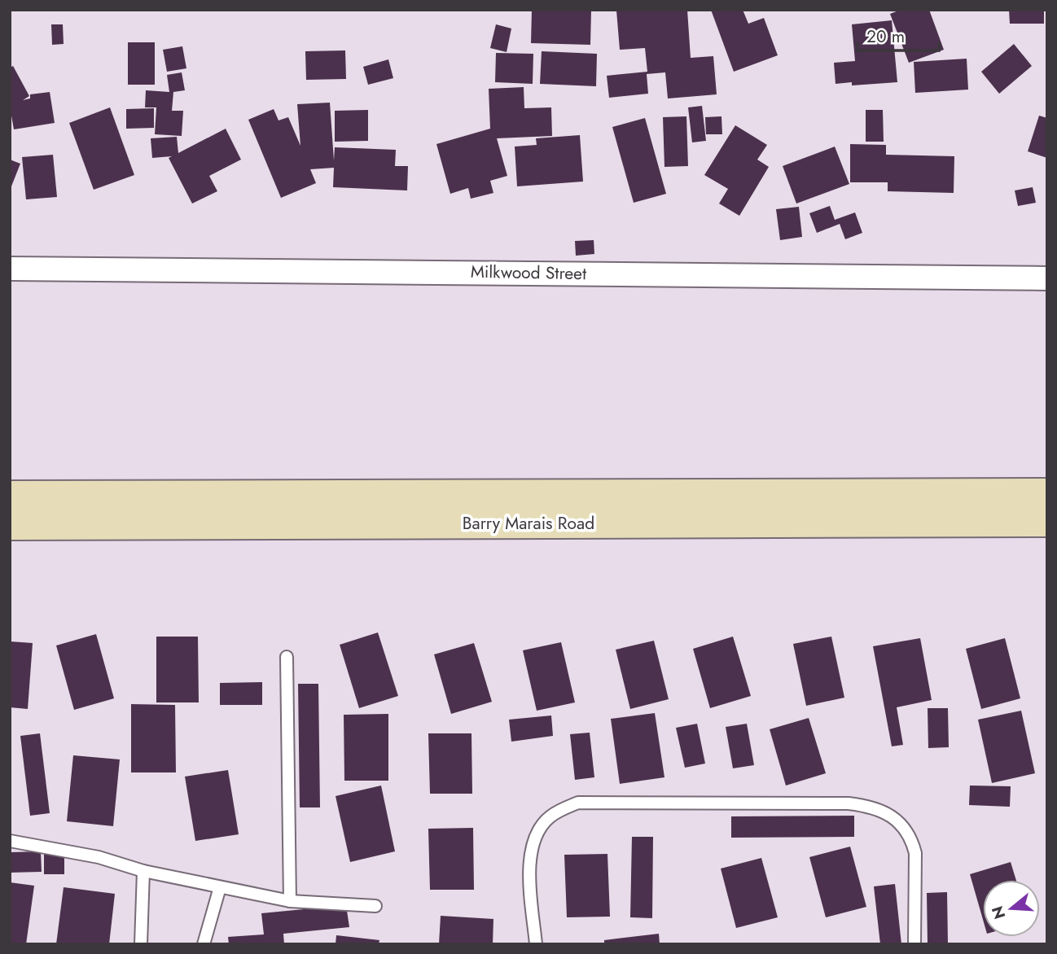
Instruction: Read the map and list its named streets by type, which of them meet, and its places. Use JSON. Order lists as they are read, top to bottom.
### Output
{
  "streets": {
    "main road": ["Barry Marais Road"],
    "street": ["Milkwood Street"]
  },
  "scale_bar": "20 m",
  "north": "left"
}
